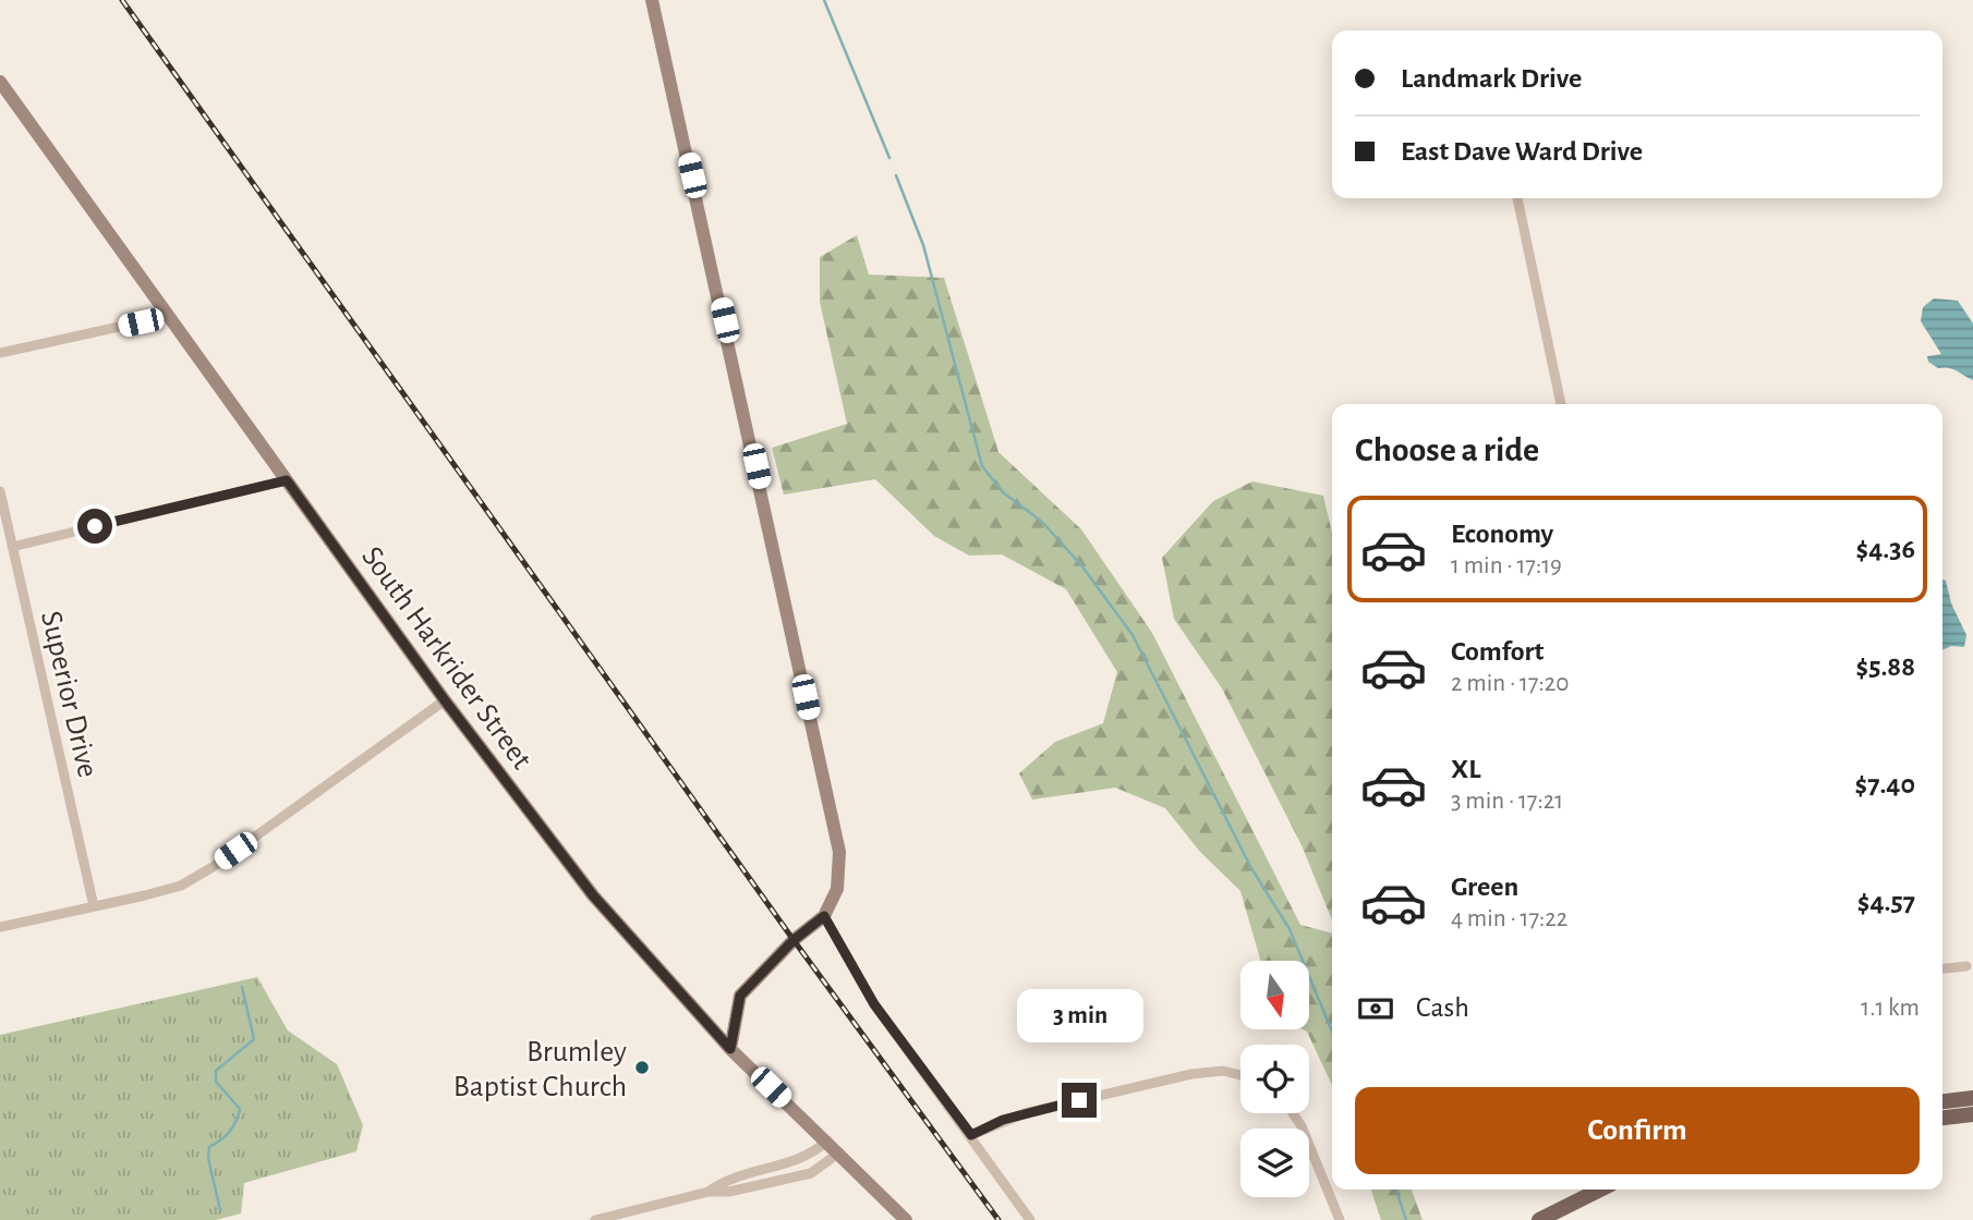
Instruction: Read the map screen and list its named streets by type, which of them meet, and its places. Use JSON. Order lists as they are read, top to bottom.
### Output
{
  "streets": {
    "main road": ["South Harkrider Street"],
    "street": ["Superior Drive"]
  },
  "places": ["Brumley Baptist Church"],
  "north": "bottom",
  "page": {
    "banner": ["Landmark Drive", "East Dave Ward Drive"],
    "heading": "Choose a ride",
    "list": [
      {
        "name": "Economy",
        "note": "1 min · 17:19",
        "value": "$4.36"
      },
      {
        "name": "Comfort",
        "note": "2 min · 17:20",
        "value": "$5.88"
      },
      {
        "name": "XL",
        "note": "3 min · 17:21",
        "value": "$7.40"
      },
      {
        "name": "Green",
        "note": "4 min · 17:22",
        "value": "$4.57"
      }
    ],
    "pay": ["Cash", "1.1 km"],
    "bubble": "3 min",
    "buttons": "Confirm"
  }
}
